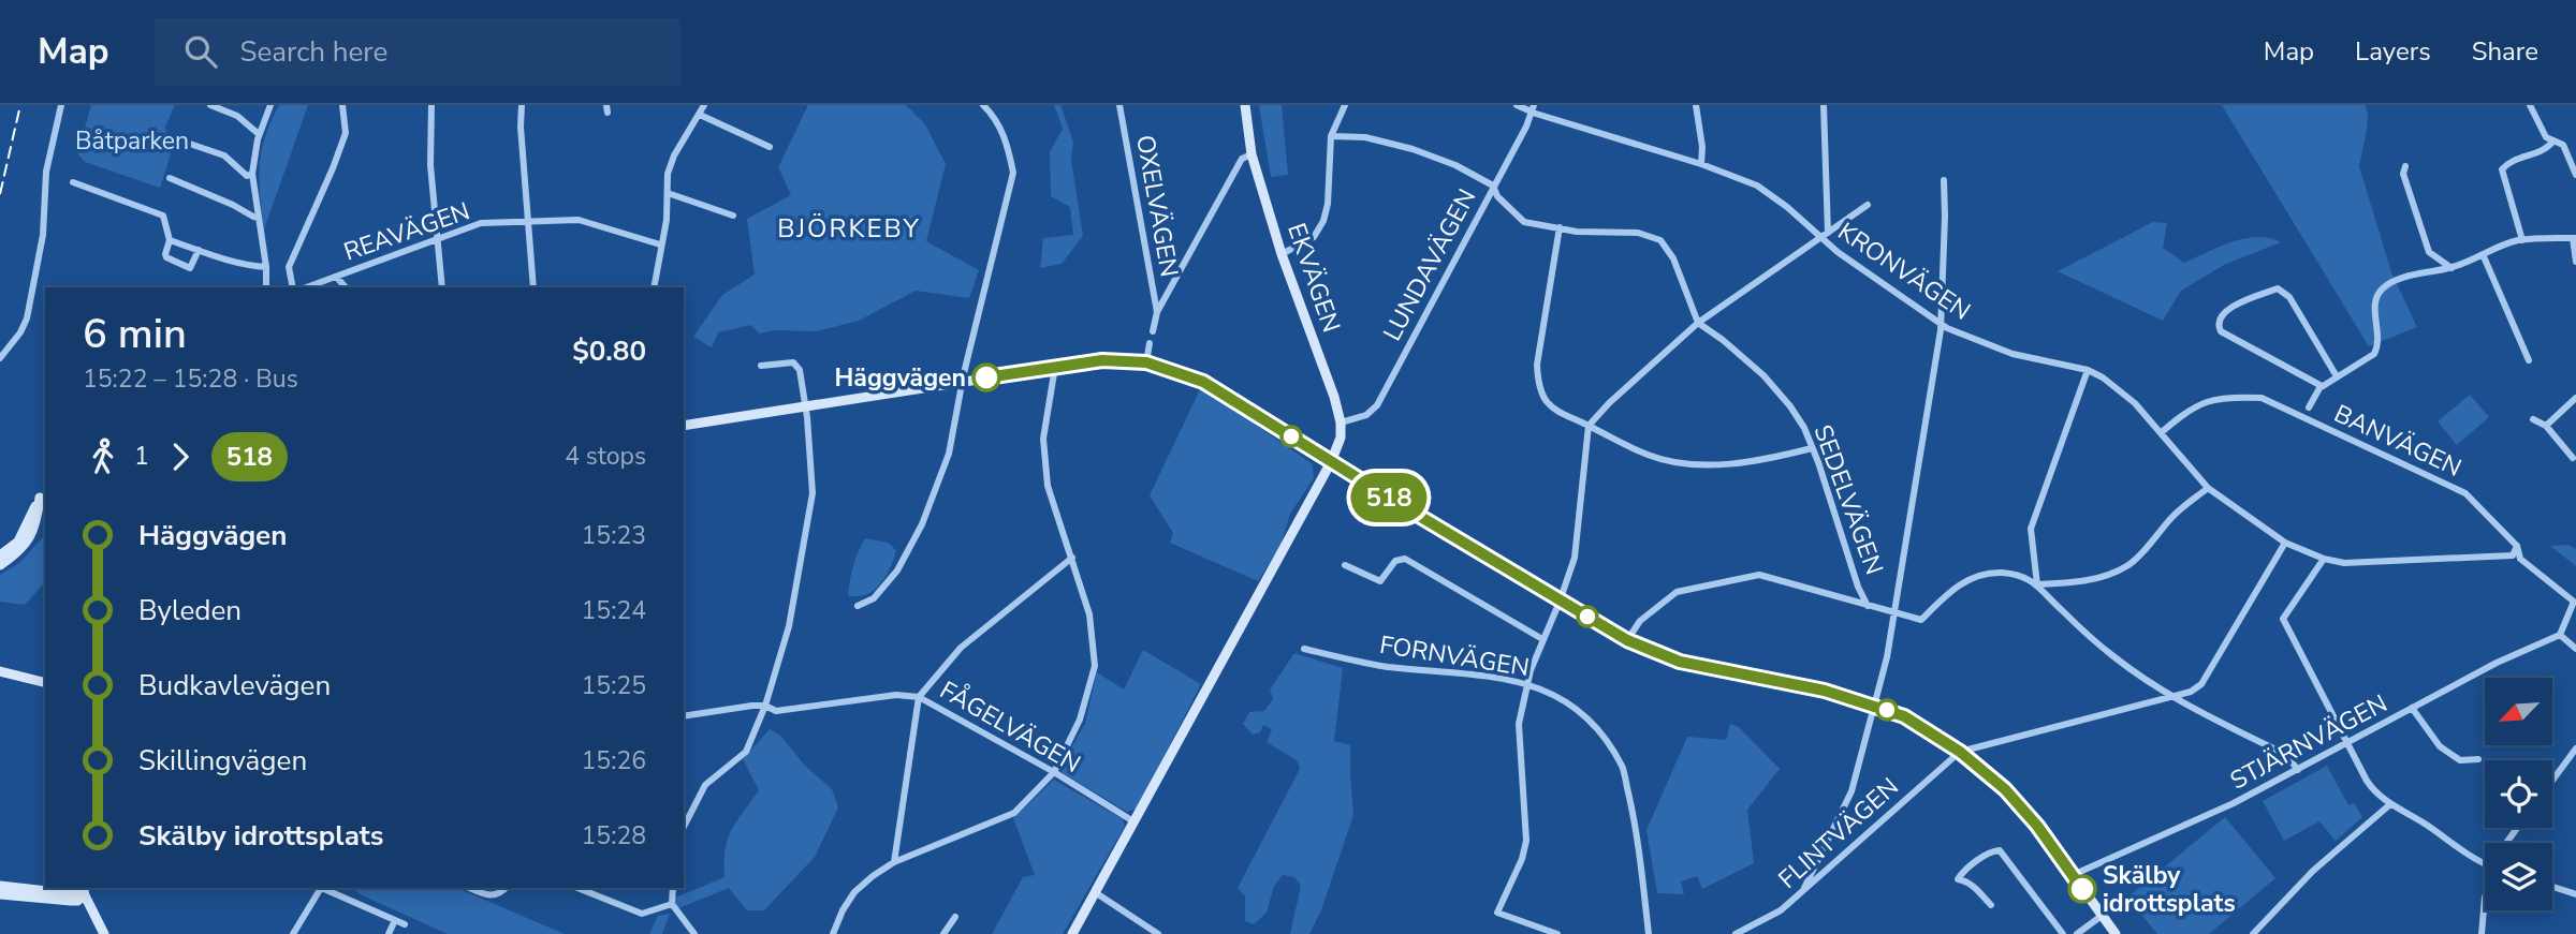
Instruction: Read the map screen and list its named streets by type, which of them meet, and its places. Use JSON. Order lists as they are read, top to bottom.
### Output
{
  "streets": {
    "street": [
      "OXELVÄGEN",
      "REAVÄGEN",
      "LUNDAVÄGEN",
      "KRONVÄGEN",
      "EKVÄGEN",
      "BANVÄGEN",
      "SEDELVÄGEN",
      "FORNVÄGEN",
      "FÅGELVÄGEN",
      "STJÄRNVÄGEN",
      "FLINTVÄGEN"
    ]
  },
  "crossings": [
    ["LUNDAVÄGEN", "KRONVÄGEN"],
    ["LUNDAVÄGEN", "EKVÄGEN"],
    ["KRONVÄGEN", "BANVÄGEN"],
    ["EKVÄGEN", "FÅGELVÄGEN"],
    ["BANVÄGEN", "STJÄRNVÄGEN"]
  ],
  "districts": ["BJÖRKEBY"],
  "parks": ["Båtparken"],
  "places": ["Häggvägen", "Skälby idrottsplats"],
  "lines": ["bus line 518"],
  "north": "bottom left",
  "page": {
    "header": "Map",
    "search": "Search here",
    "nav": ["Map", "Layers", "Share"],
    "on_map": "518",
    "heading": ["6 min", "15:22 – 15:28 · Bus", "$0.80"],
    "legs": ["1", "518", "4 stops"],
    "list": [
      {
        "name": "Häggvägen",
        "value": "15:23"
      },
      {
        "name": "Byleden",
        "value": "15:24"
      },
      {
        "name": "Budkavlevägen",
        "value": "15:25"
      },
      {
        "name": "Skillingvägen",
        "value": "15:26"
      },
      {
        "name": "Skälby idrottsplats",
        "value": "15:28"
      }
    ]
  }
}
